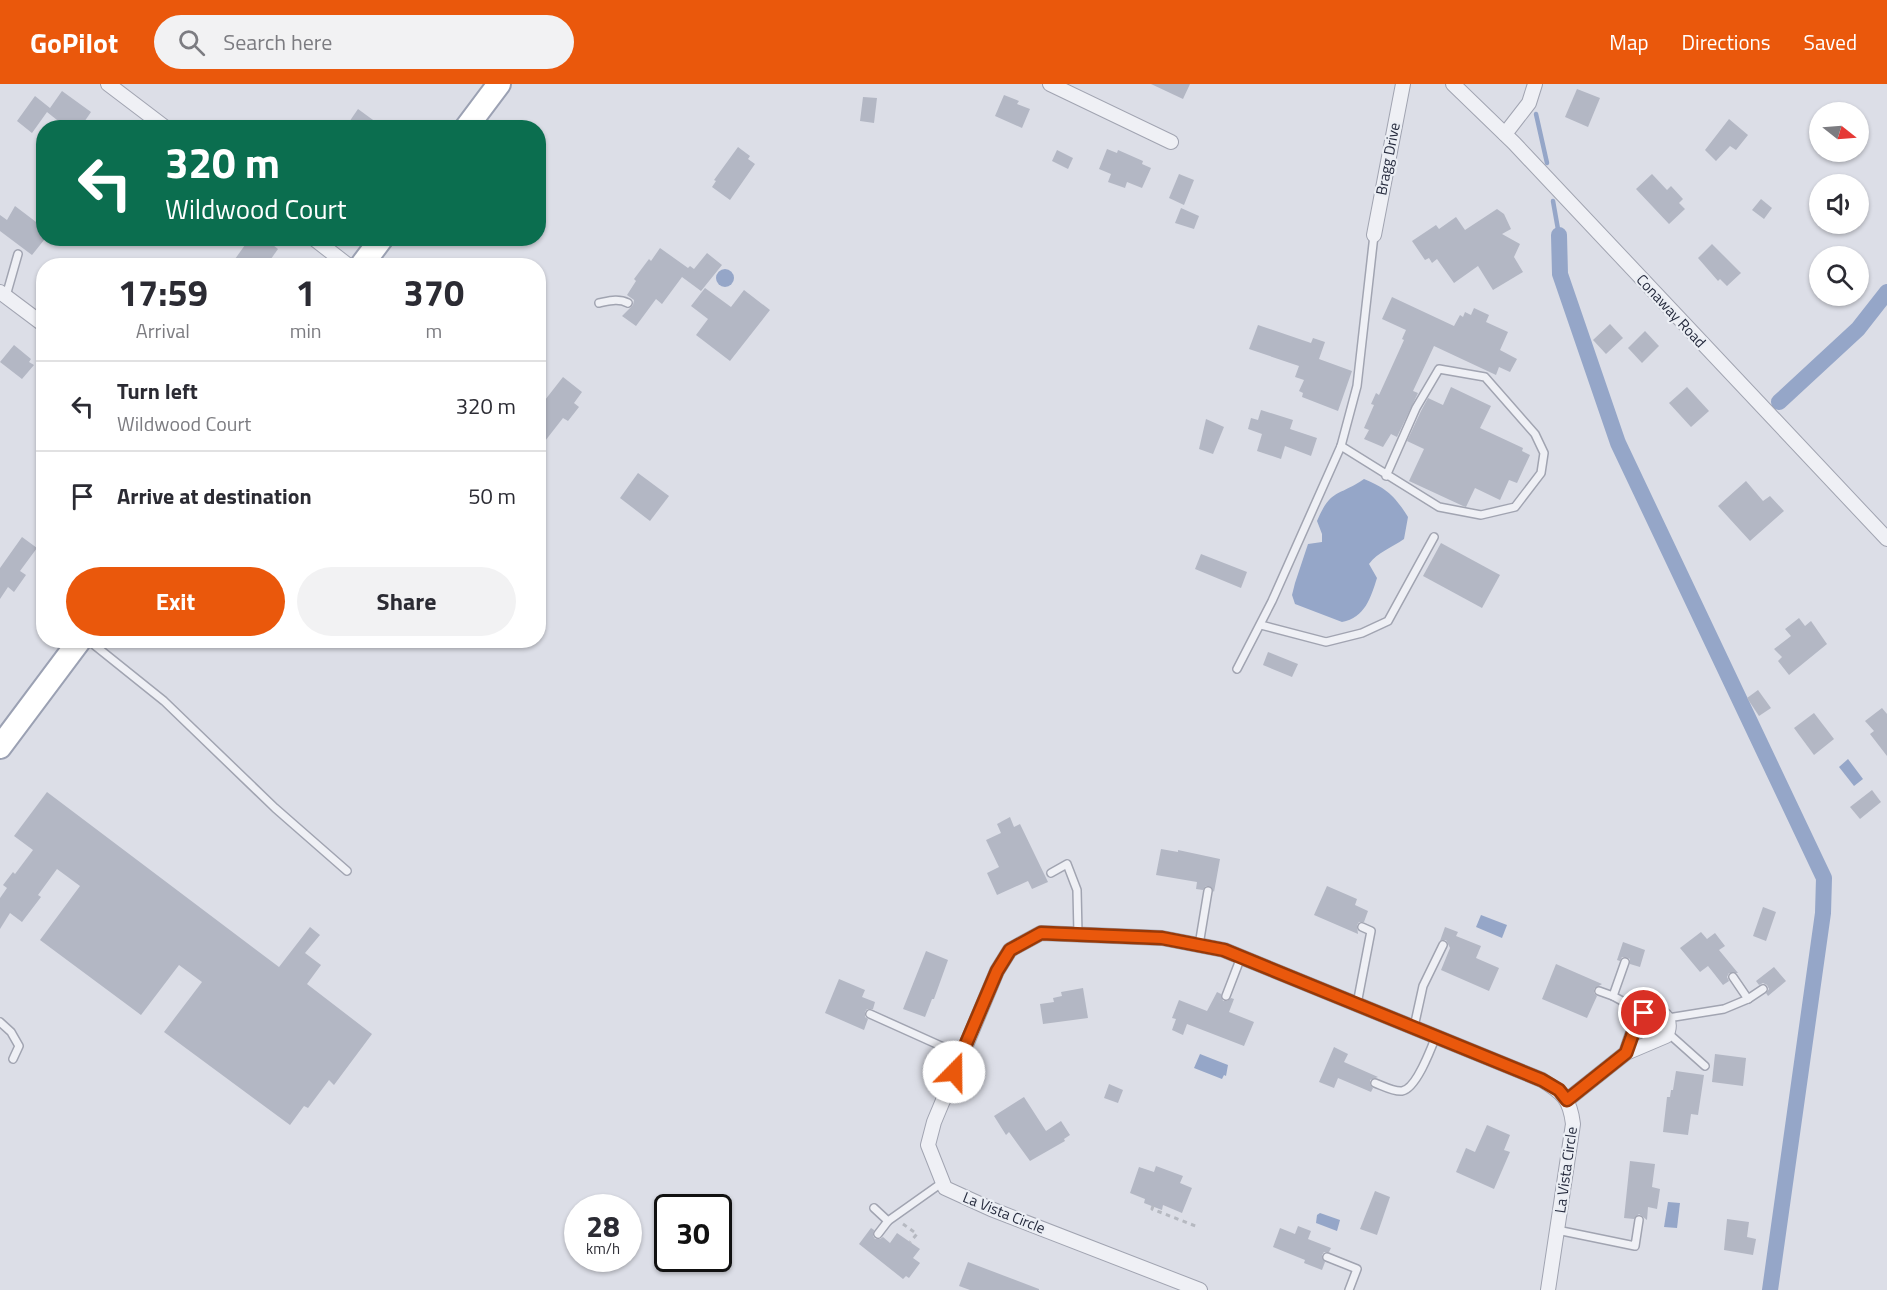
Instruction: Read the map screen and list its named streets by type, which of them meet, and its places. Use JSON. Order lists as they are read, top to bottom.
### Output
{
  "streets": {
    "street": ["Bragg Drive", "Conaway Road", "La Vista Circle"]
  },
  "north": "right",
  "page": {
    "header": "GoPilot",
    "search": "Search here",
    "nav": ["Map", "Directions", "Saved"],
    "turn": ["320 m", "Wildwood Court"],
    "eta": [
      "17:59",
      "Arrival",
      "1",
      "min",
      "370",
      "m"
    ],
    "list": [
      {
        "name": "Turn left",
        "note": "Wildwood Court",
        "value": "320 m"
      },
      {
        "name": "Arrive at destination",
        "value": "50 m"
      }
    ],
    "buttons": ["Exit", "Share"],
    "speed": "28 km/h",
    "limit": "30"
  }
}
